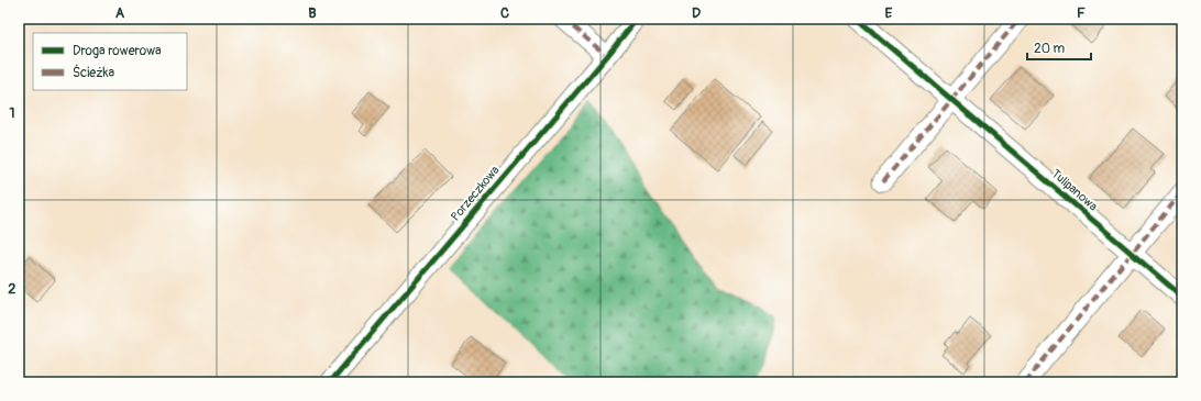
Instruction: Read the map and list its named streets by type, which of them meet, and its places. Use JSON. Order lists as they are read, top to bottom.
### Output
{
  "streets": {
    "street": ["Tulipanowa", "Porzeczkowa"]
  },
  "legend": ["Droga rowerowa", "Ścieżka"],
  "scale_bar": "20 m",
  "grid": {
    "columns": [
      "A",
      "B",
      "C",
      "D",
      "E",
      "F"
    ],
    "rows": ["1", "2"]
  }
}
